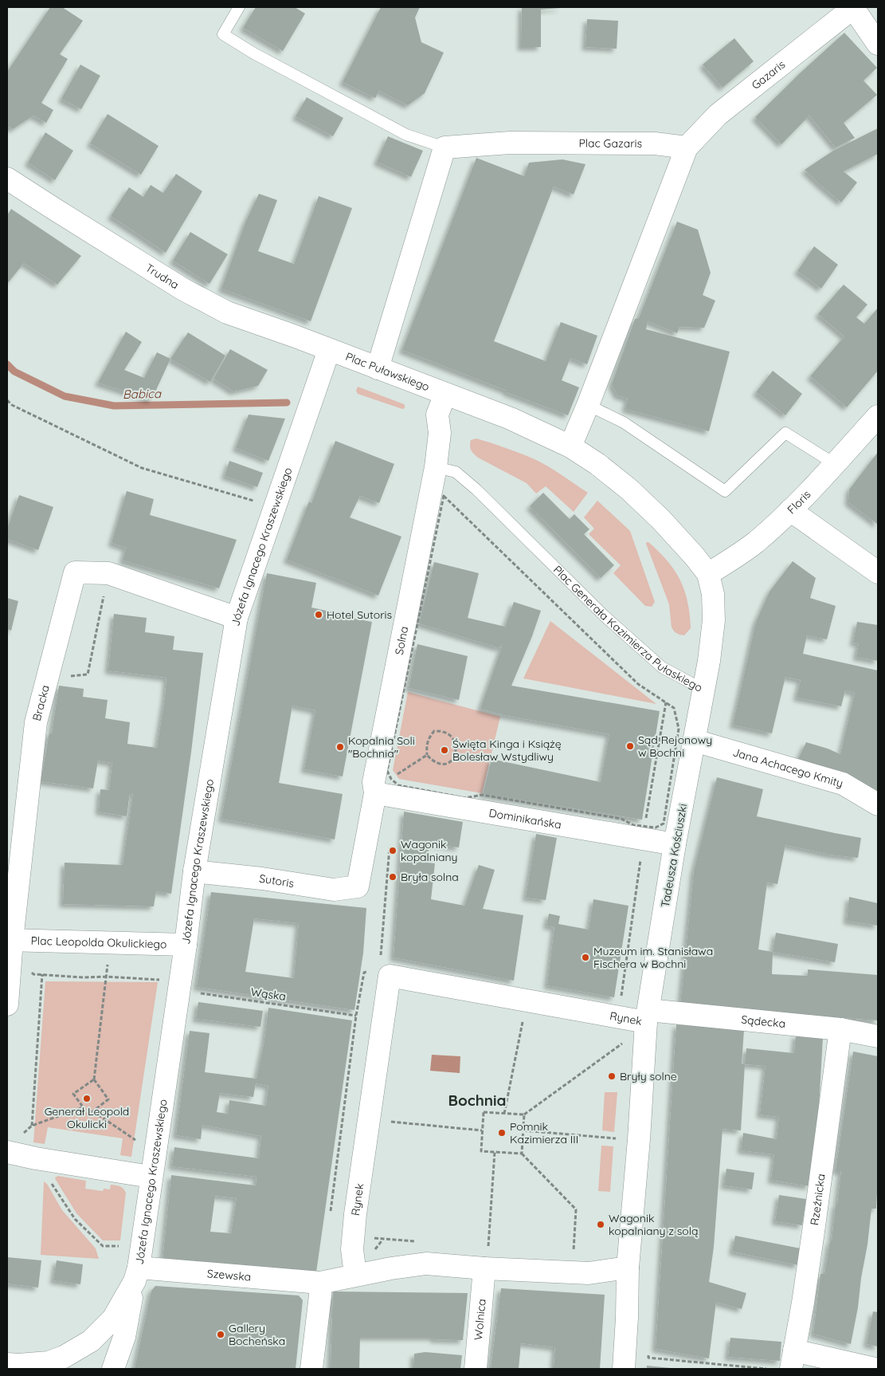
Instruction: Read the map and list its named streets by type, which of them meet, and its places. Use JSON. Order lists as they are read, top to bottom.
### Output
{
  "streets": {
    "street": [
      "Gazaris",
      "Plac Gazaris",
      "Trudna",
      "Plac Puławskiego",
      "Floris",
      "Józefa Ignacego Kraszewskiego",
      "Plac Generała Kazimierza Pułaskiego",
      "Solna",
      "Bracka",
      "Jana Achacego Kmity",
      "Dominikańska",
      "Tadeusza Kościuszki",
      "Sutoris",
      "Plac Leopolda Okulickiego",
      "Rynek",
      "Sądecka",
      "Rzeźnicka",
      "Szewska",
      "Wolnica"
    ],
    "path": ["Wąska"]
  },
  "crossings": [
    ["Gazaris", "Plac Gazaris"],
    ["Trudna", "Plac Puławskiego"],
    ["Trudna", "Józefa Ignacego Kraszewskiego"],
    ["Plac Puławskiego", "Józefa Ignacego Kraszewskiego"],
    ["Plac Puławskiego", "Plac Generała Kazimierza Pułaskiego"],
    ["Plac Puławskiego", "Solna"],
    ["Floris", "Plac Generała Kazimierza Pułaskiego"],
    ["Józefa Ignacego Kraszewskiego", "Bracka"],
    ["Józefa Ignacego Kraszewskiego", "Sutoris"],
    ["Józefa Ignacego Kraszewskiego", "Plac Leopolda Okulickiego"],
    ["Józefa Ignacego Kraszewskiego", "Wąska"],
    ["Józefa Ignacego Kraszewskiego", "Szewska"],
    ["Plac Generała Kazimierza Pułaskiego", "Solna"],
    ["Plac Generała Kazimierza Pułaskiego", "Tadeusza Kościuszki"],
    ["Solna", "Dominikańska"],
    ["Solna", "Sutoris"],
    ["Bracka", "Plac Leopolda Okulickiego"],
    ["Jana Achacego Kmity", "Tadeusza Kościuszki"],
    ["Dominikańska", "Tadeusza Kościuszki"],
    ["Tadeusza Kościuszki", "Rynek"],
    ["Tadeusza Kościuszki", "Sądecka"],
    ["Rynek", "Sądecka"],
    ["Sądecka", "Rzeźnicka"]
  ],
  "districts": ["Bochnia"],
  "water": ["Babica"],
  "places": [
    "Hotel Sutoris",
    "Sąd Rejonowy w Bochni",
    "Kopalnia Soli \"Bochnia\"",
    "Święta Kinga i Książę Bolesław Wstydliwy",
    "Wagonik kopalniany",
    "Bryła solna",
    "Muzeum im. Stanisława Fischera w Bochni",
    "Bryły solne",
    "Generał Leopold Okulicki",
    "Pomnik Kazimierza III",
    "Wagonik kopalniany z solą",
    "Gallery Bocheńska"
  ]
}
